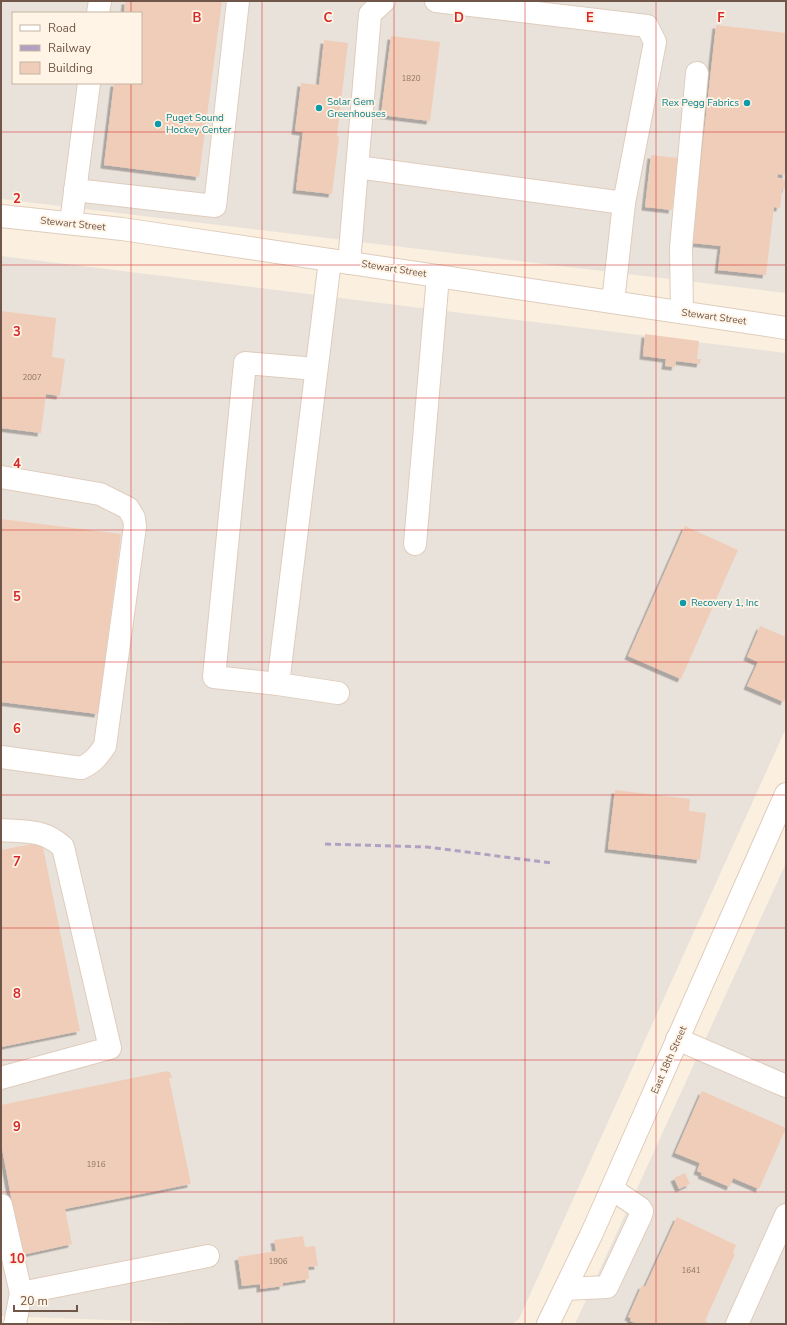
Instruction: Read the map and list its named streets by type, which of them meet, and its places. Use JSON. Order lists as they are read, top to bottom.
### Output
{
  "streets": {
    "street": ["Stewart Street", "East 18th Street"]
  },
  "places": [
    "Rex Pegg Fabrics",
    "Solar Gem Greenhouses",
    "Puget Sound Hockey Center",
    "Recovery 1, Inc"
  ],
  "house_numbers": [
    "1820",
    "2007",
    "1916",
    "1906",
    "1641"
  ],
  "legend": ["Road", "Railway", "Building"],
  "scale_bar": "20 m",
  "grid": {
    "columns": [
      "B",
      "C",
      "D",
      "E",
      "F"
    ],
    "rows": [
      "2",
      "3",
      "4",
      "5",
      "6",
      "7",
      "8",
      "9",
      "10"
    ]
  }
}
